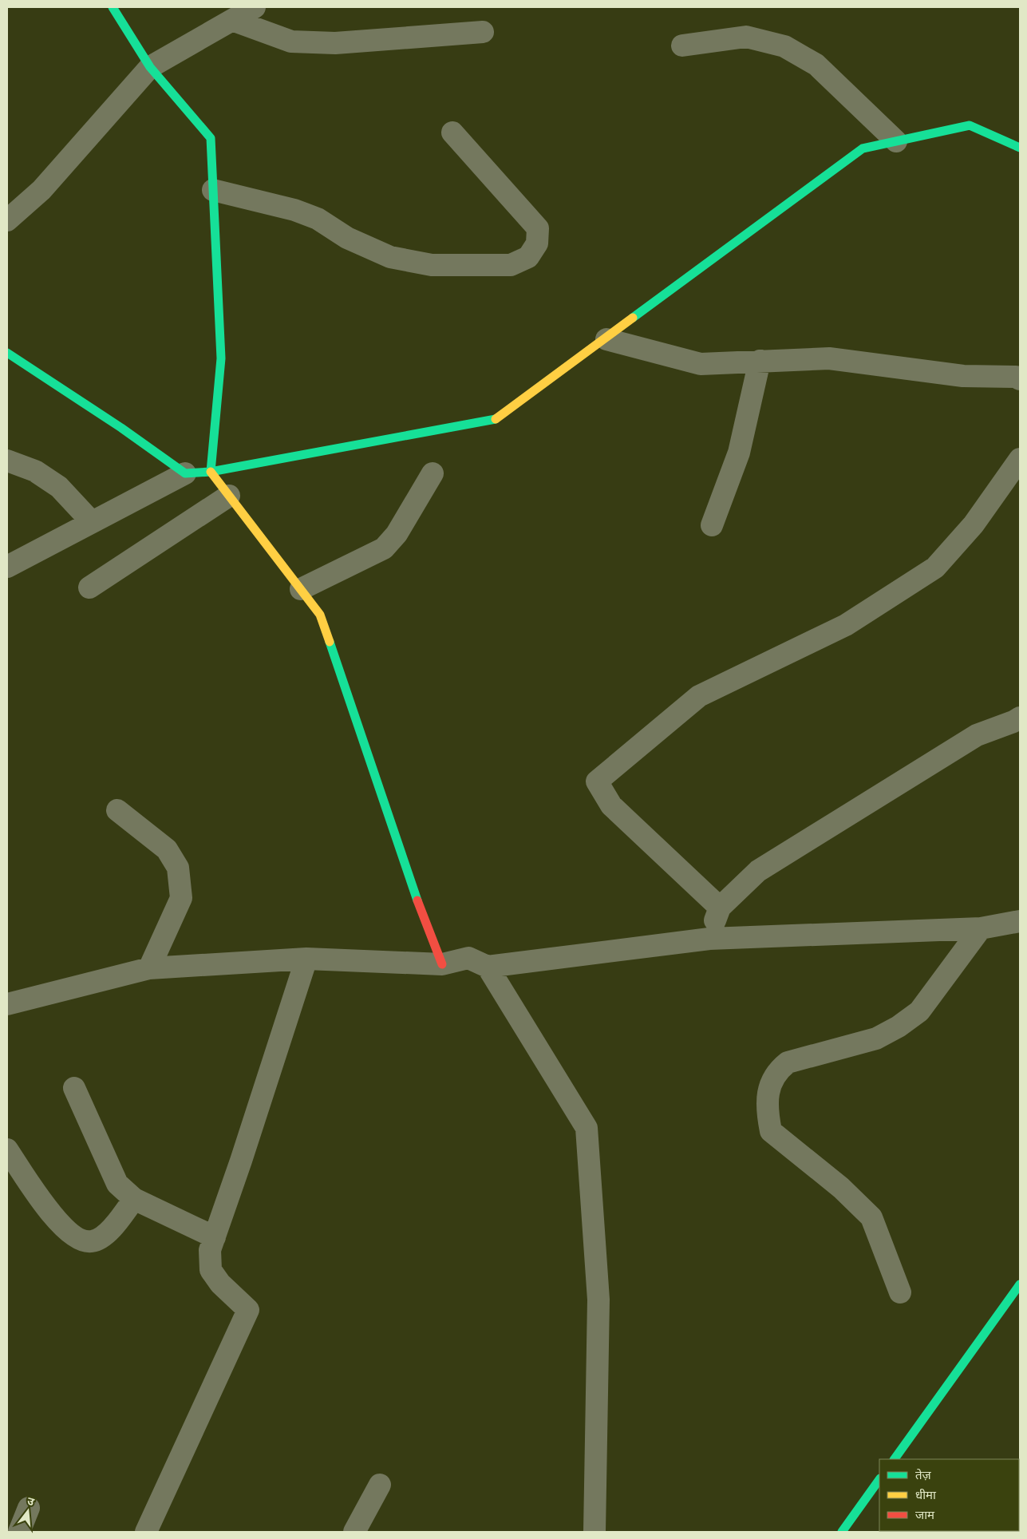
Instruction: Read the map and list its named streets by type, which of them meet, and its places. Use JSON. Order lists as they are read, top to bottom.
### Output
{
  "legend": ["तेज़", "धीमा", "जाम"],
  "north": "top"
}
